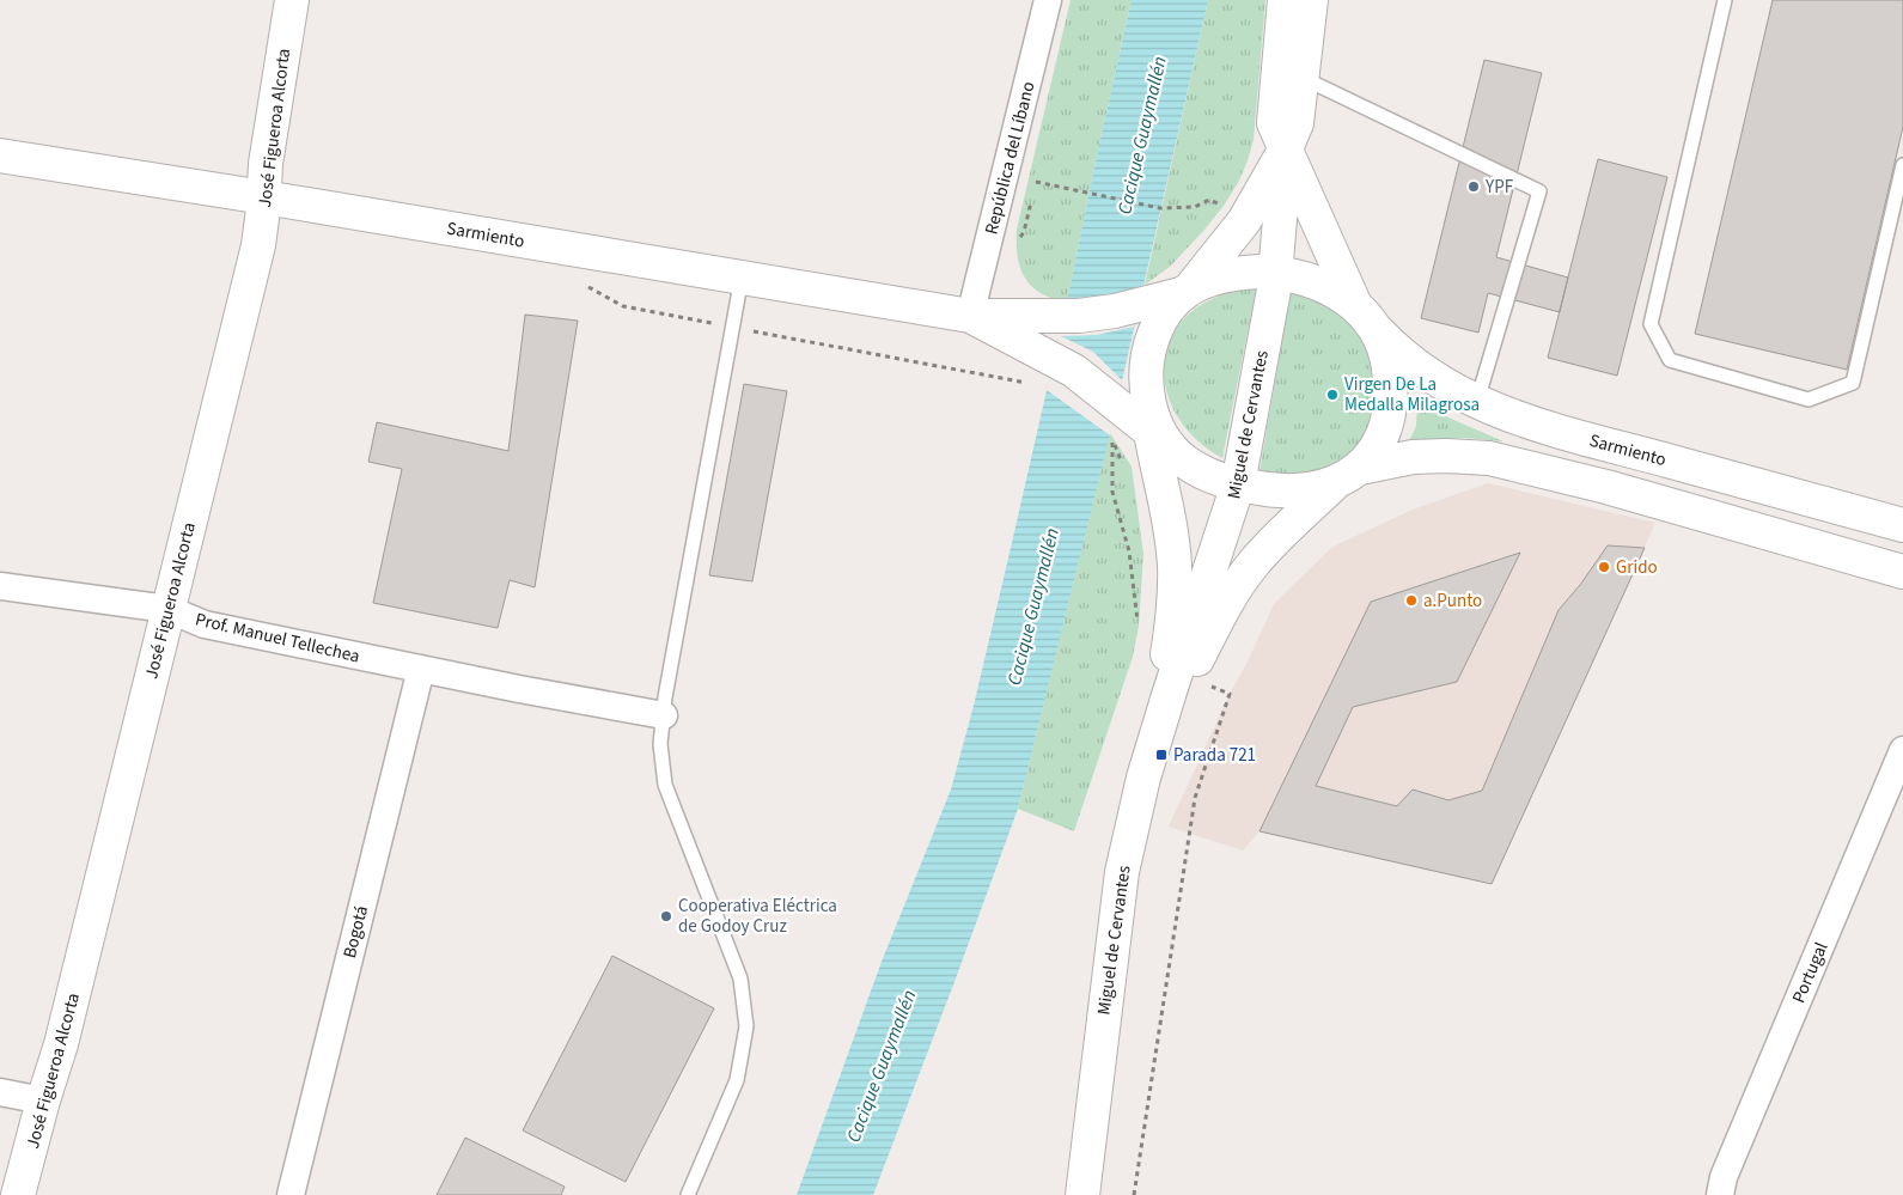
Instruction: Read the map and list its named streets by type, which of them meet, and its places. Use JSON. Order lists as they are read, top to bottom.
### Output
{
  "streets": {
    "main road": ["José Figueroa Alcorta", "Sarmiento", "Miguel de Cervantes"],
    "street": [
      "República del Líbano",
      "Prof. Manuel Tellechea",
      "Bogotá",
      "Portugal"
    ]
  },
  "crossings": [
    ["José Figueroa Alcorta", "Sarmiento"],
    ["José Figueroa Alcorta", "Prof. Manuel Tellechea"],
    ["República del Líbano", "Sarmiento"],
    ["Sarmiento", "Miguel de Cervantes"],
    ["Prof. Manuel Tellechea", "Bogotá"]
  ],
  "water": ["Cacique Guaymallén"],
  "places": {
    "other": [
      "YPF",
      "Virgen De La Medalla Milagrosa",
      "Grido",
      "a.Punto",
      "Cooperativa Eléctrica de Godoy Cruz"
    ],
    "transit": ["Parada 721"]
  }
}
